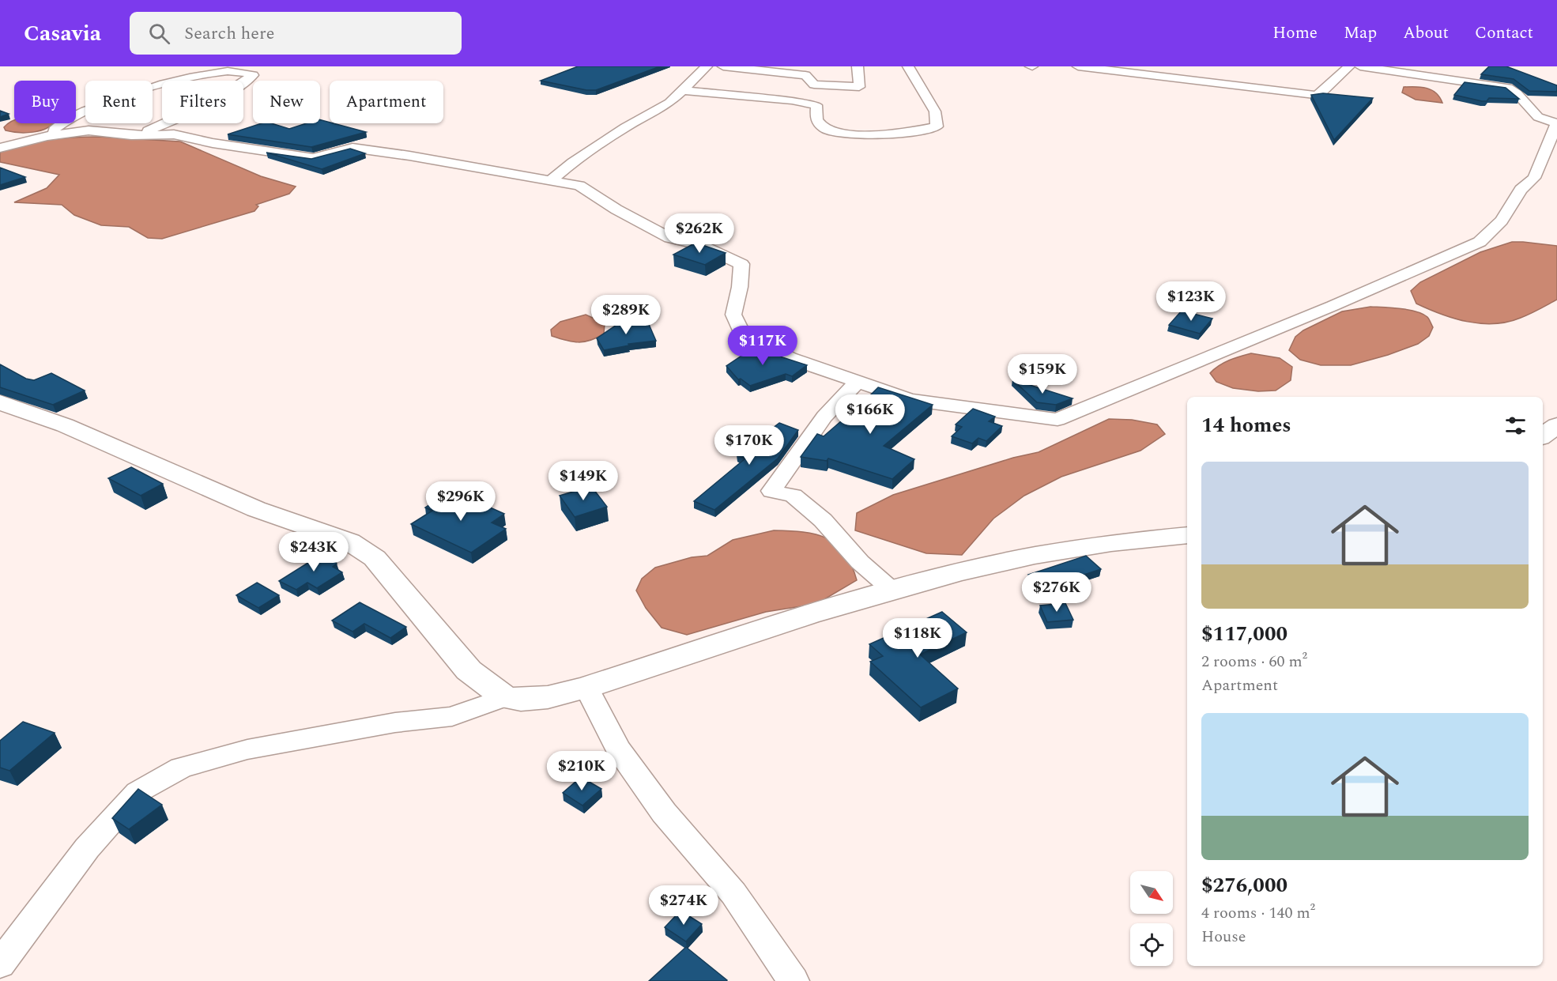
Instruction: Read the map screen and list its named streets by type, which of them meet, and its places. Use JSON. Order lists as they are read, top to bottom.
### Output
{
  "north": "bottom right",
  "page": {
    "header": "Casavia",
    "search": "Search here",
    "nav": [
      "Home",
      "Map",
      "About",
      "Contact"
    ],
    "chip": [
      "Buy",
      "Rent",
      "Filters",
      "New",
      "Apartment"
    ],
    "price": [
      "$262K",
      "$123K",
      "$289K",
      "$117K",
      "$159K",
      "$166K",
      "$170K",
      "$149K",
      "$296K",
      "$243K",
      "$276K",
      "$118K",
      "$210K",
      "$274K"
    ],
    "heading": "14 homes",
    "list": [
      {
        "name": "$117,000",
        "note": "2 rooms · 60 m² · Apartment"
      },
      {
        "name": "$276,000",
        "note": "4 rooms · 140 m² · House"
      }
    ]
  }
}
